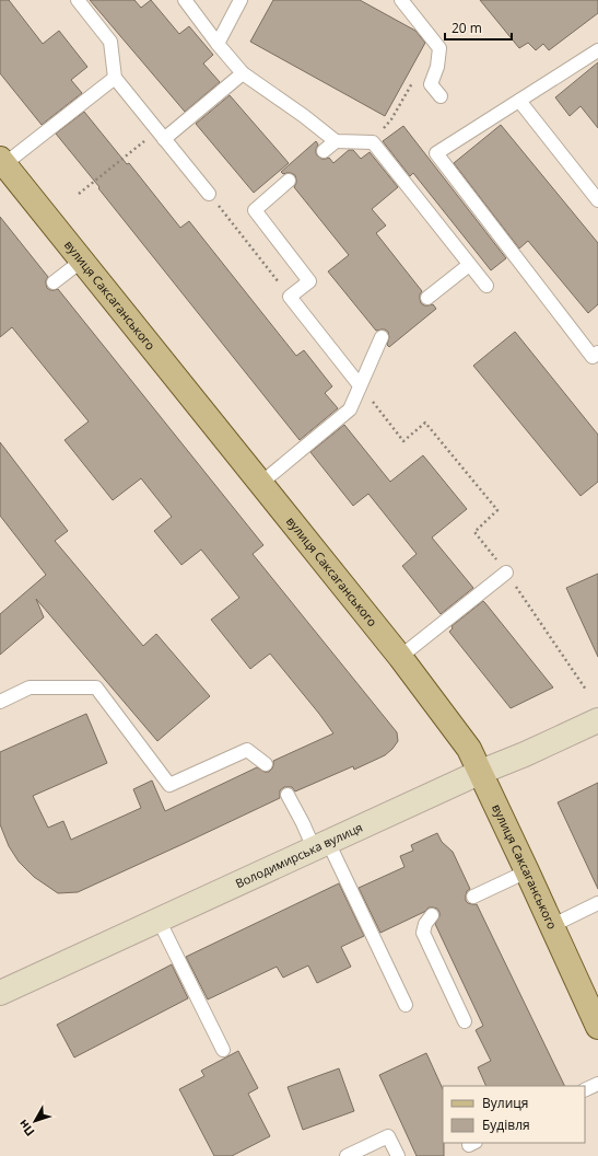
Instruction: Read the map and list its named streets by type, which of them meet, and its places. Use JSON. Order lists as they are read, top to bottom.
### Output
{
  "streets": {
    "main road": ["вулиця Саксаганського"],
    "street": ["Володимирська вулиця"]
  },
  "crossings": [
    ["вулиця Саксаганського", "Володимирська вулиця"]
  ],
  "legend": ["Вулиця", "Будівля"],
  "scale_bar": "20 m",
  "north": "bottom left"
}
